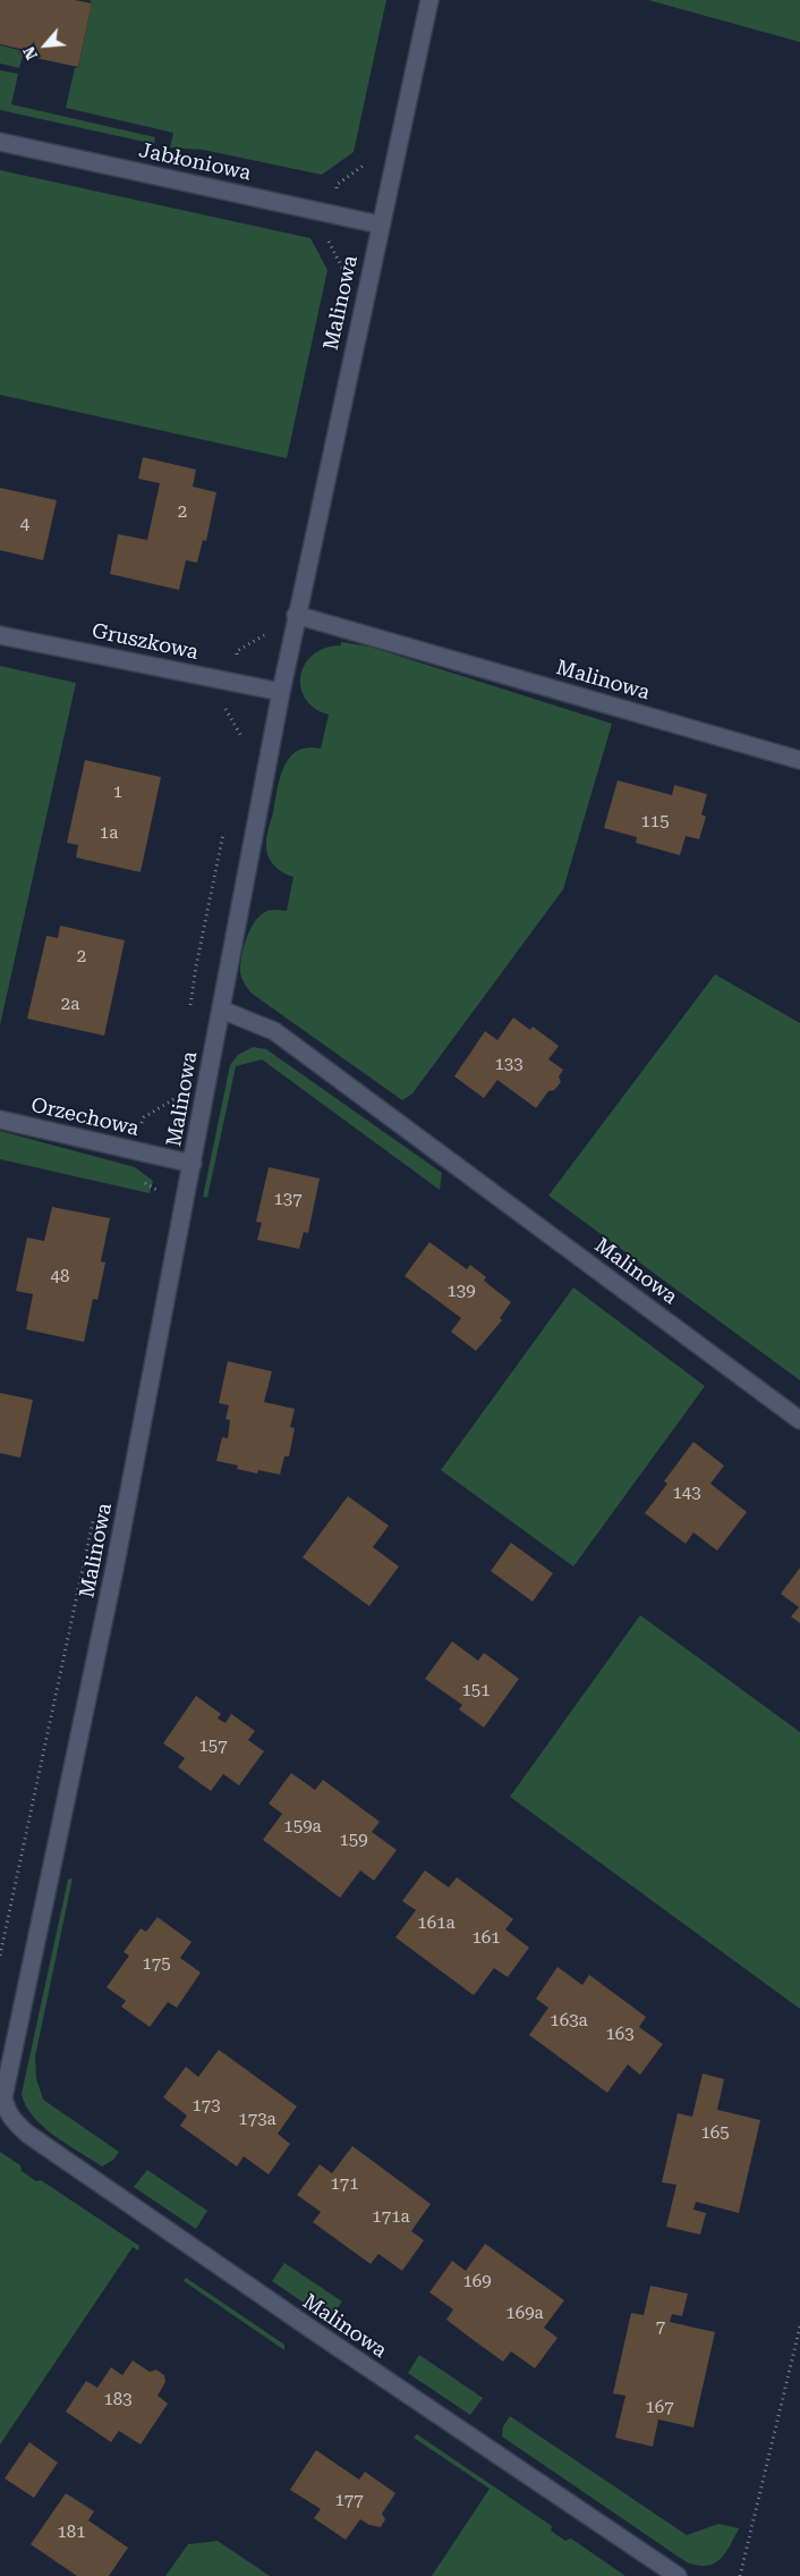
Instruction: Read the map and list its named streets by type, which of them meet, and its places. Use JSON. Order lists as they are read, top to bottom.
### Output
{
  "streets": {
    "street": [
      "Jabłoniowa",
      "Malinowa",
      "Gruszkowa",
      "Orzechowa"
    ]
  },
  "crossings": [
    ["Jabłoniowa", "Malinowa"],
    ["Malinowa", "Gruszkowa"],
    ["Malinowa", "Orzechowa"]
  ],
  "house_numbers": [
    "2",
    "4",
    "1",
    "115",
    "1a",
    "2",
    "2a",
    "133",
    "137",
    "48",
    "139",
    "143",
    "151",
    "157",
    "159a",
    "159",
    "161a",
    "161",
    "175",
    "163a",
    "163",
    "173",
    "173a",
    "165",
    "171",
    "171a",
    "169",
    "169a",
    "7",
    "183",
    "167",
    "177",
    "181"
  ],
  "north": "bottom left"
}
